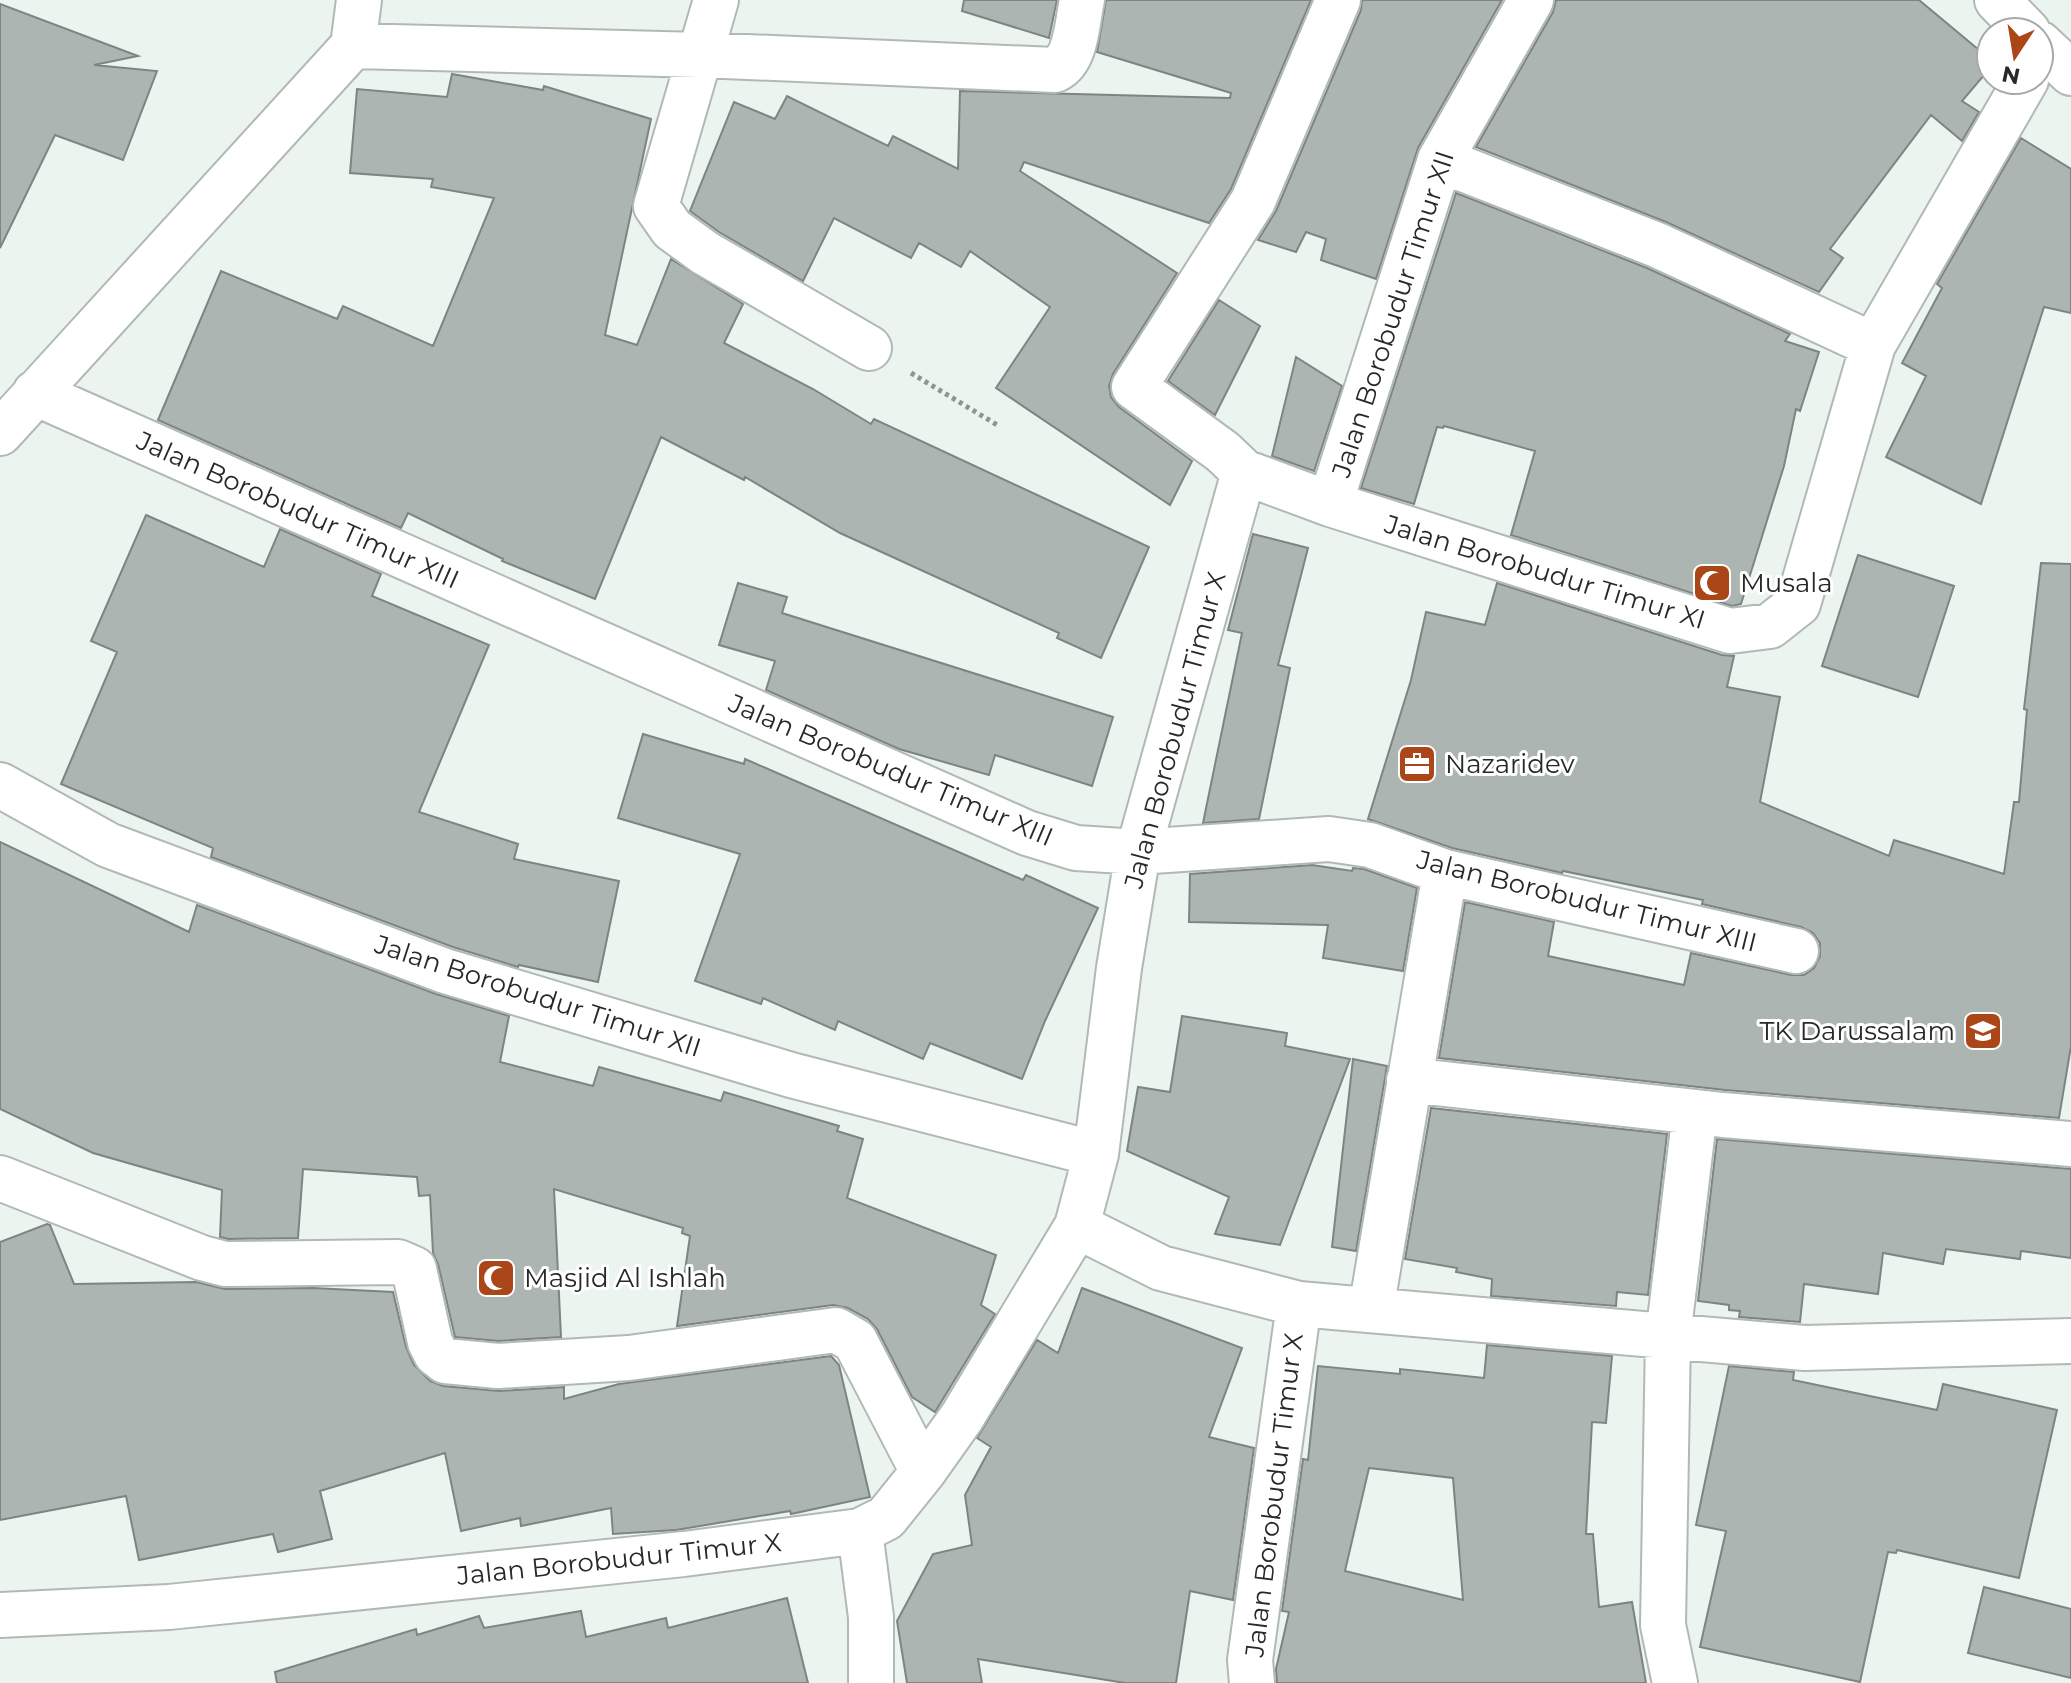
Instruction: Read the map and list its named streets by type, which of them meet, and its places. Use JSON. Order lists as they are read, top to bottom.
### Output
{
  "streets": {
    "street": [
      "Jalan Borobudur Timur XII",
      "Jalan Borobudur Timur XIII",
      "Jalan Borobudur Timur XI",
      "Jalan Borobudur Timur X"
    ]
  },
  "crossings": [
    ["Jalan Borobudur Timur XII", "Jalan Borobudur Timur XI"],
    ["Jalan Borobudur Timur XII", "Jalan Borobudur Timur X"],
    ["Jalan Borobudur Timur XIII", "Jalan Borobudur Timur X"],
    ["Jalan Borobudur Timur XI", "Jalan Borobudur Timur X"]
  ],
  "places": {
    "mosque": ["Musala", "Masjid Al Ishlah"],
    "office": ["Nazaridev"],
    "school or university": ["TK Darussalam"]
  },
  "north": "bottom"
}
